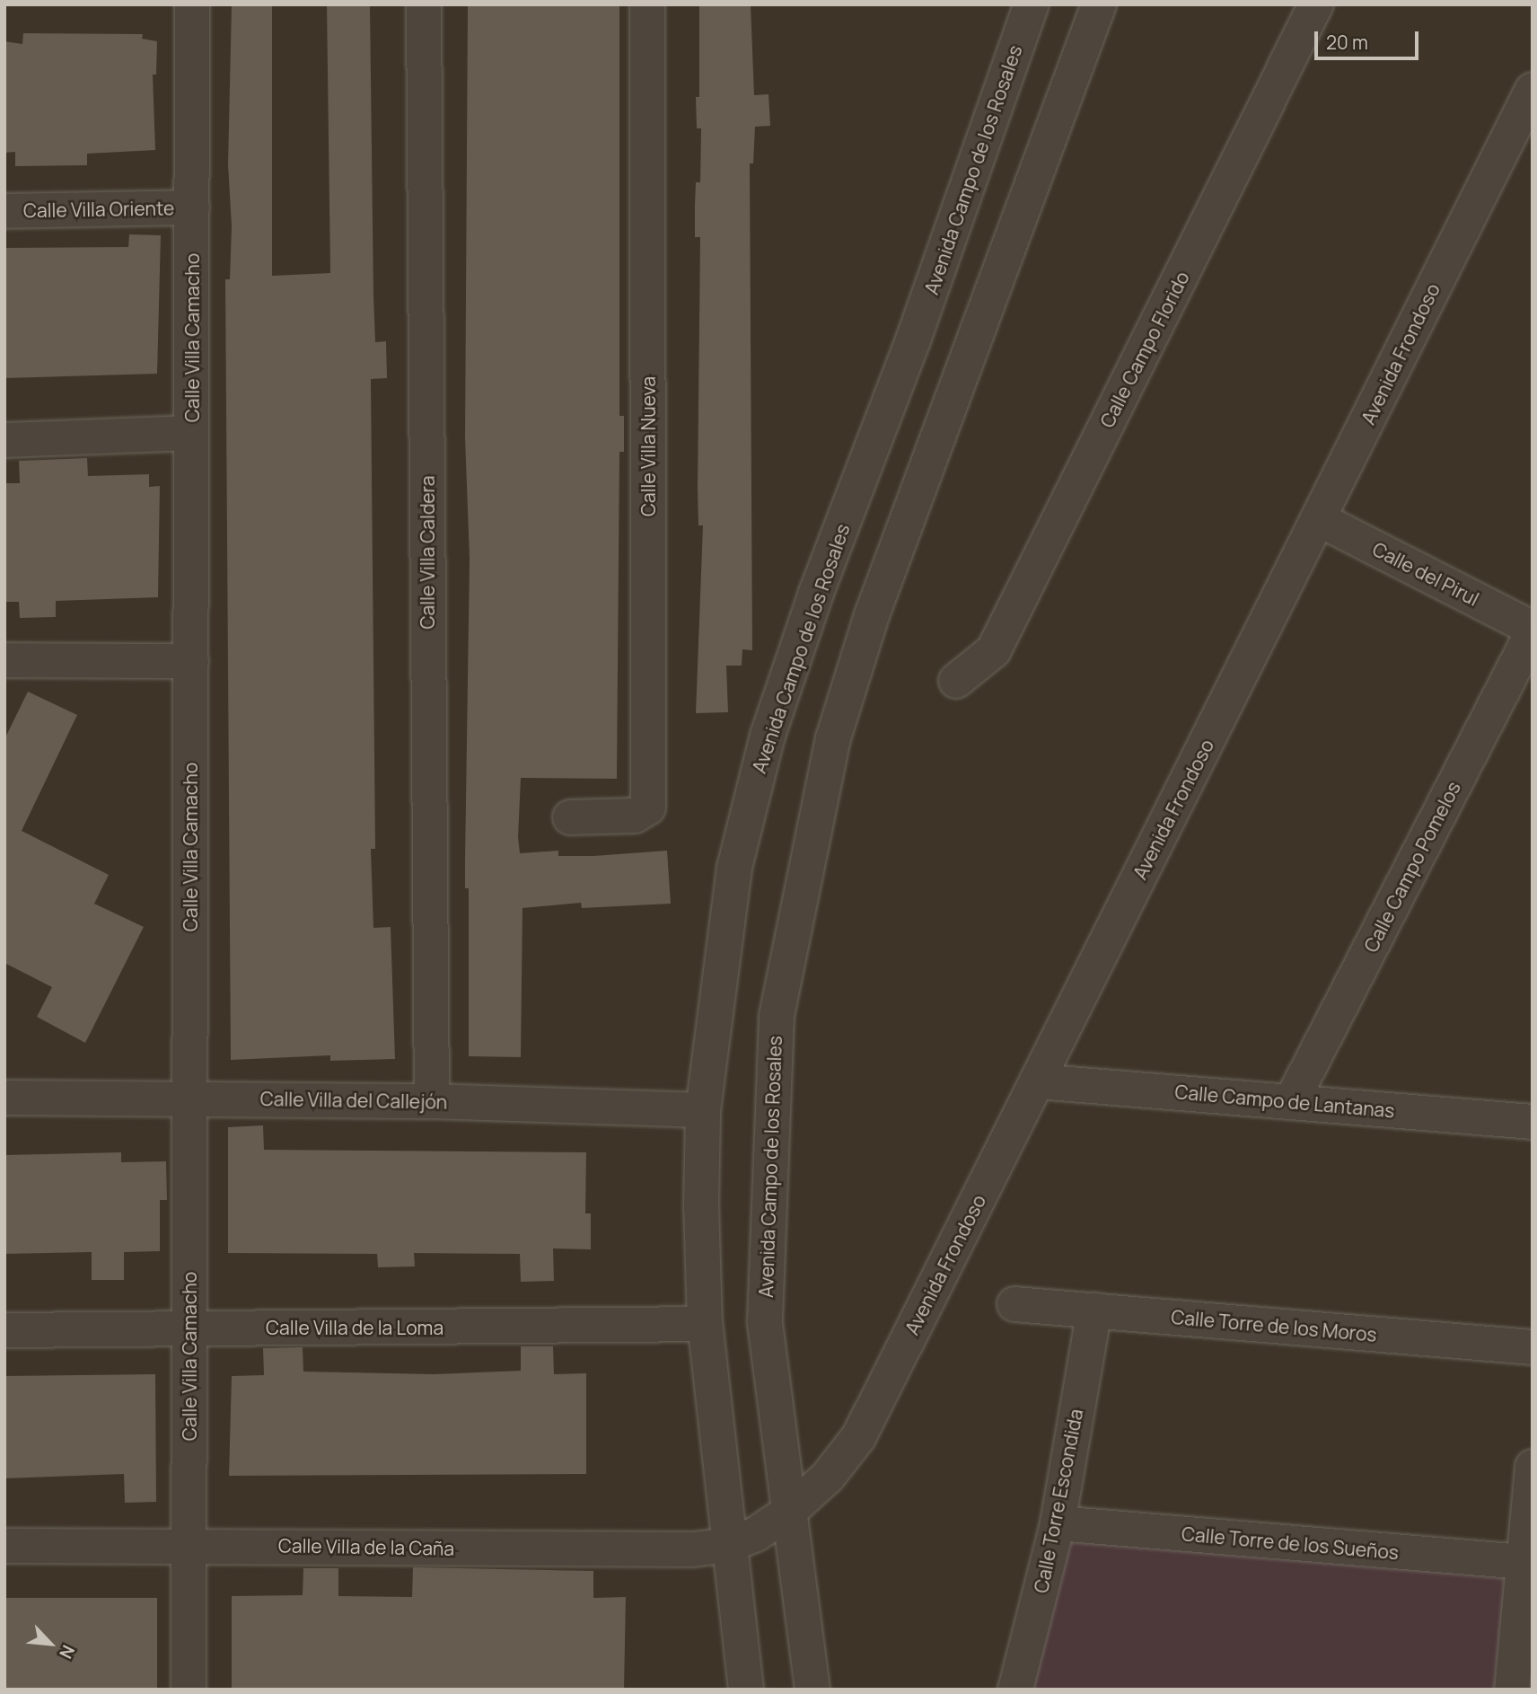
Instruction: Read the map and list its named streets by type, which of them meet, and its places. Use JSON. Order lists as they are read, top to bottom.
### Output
{
  "streets": {
    "street": [
      "Avenida Campo de los Rosales",
      "Calle Villa Oriente",
      "Calle Villa Camacho",
      "Calle Campo Florido",
      "Avenida Frondoso",
      "Calle Villa Nueva",
      "Calle Villa Caldera",
      "Calle del Pirul",
      "Calle Campo Pomelos",
      "Calle Villa del Callejón",
      "Calle Campo de Lantanas",
      "Calle Torre de los Moros",
      "Calle Villa de la Loma",
      "Calle Torre Escondida",
      "Calle Torre de los Sueños",
      "Calle Villa de la Caña"
    ]
  },
  "crossings": [
    ["Avenida Campo de los Rosales", "Avenida Frondoso"],
    ["Avenida Campo de los Rosales", "Calle Villa del Callejón"],
    ["Avenida Campo de los Rosales", "Calle Villa de la Loma"],
    ["Avenida Campo de los Rosales", "Calle Villa de la Caña"],
    ["Calle Villa Oriente", "Calle Villa Camacho"],
    ["Calle Villa Camacho", "Calle Villa del Callejón"],
    ["Calle Villa Camacho", "Calle Villa de la Loma"],
    ["Calle Villa Camacho", "Calle Villa de la Caña"],
    ["Avenida Frondoso", "Calle del Pirul"],
    ["Avenida Frondoso", "Calle Campo de Lantanas"],
    ["Avenida Frondoso", "Calle Villa de la Caña"],
    ["Calle Villa Caldera", "Calle Villa del Callejón"],
    ["Calle del Pirul", "Calle Campo Pomelos"],
    ["Calle Campo Pomelos", "Calle Campo de Lantanas"],
    ["Calle Torre de los Moros", "Calle Torre Escondida"],
    ["Calle Torre Escondida", "Calle Torre de los Sueños"]
  ],
  "scale_bar": "20 m",
  "north": "bottom right"
}
